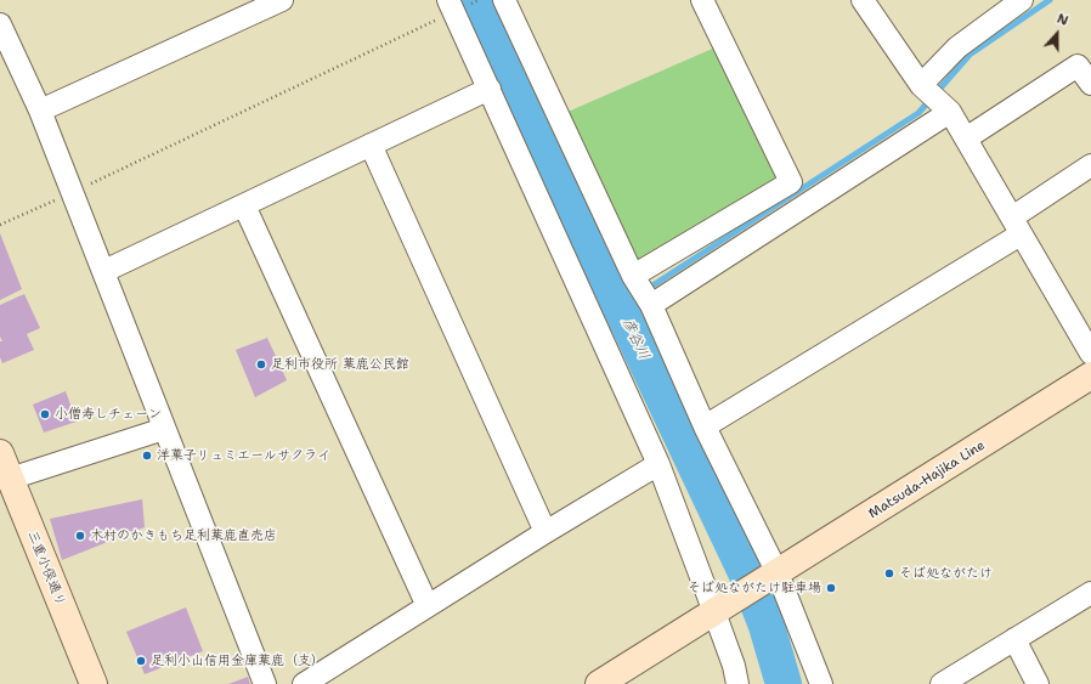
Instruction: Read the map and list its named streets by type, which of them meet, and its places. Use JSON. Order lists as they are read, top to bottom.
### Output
{
  "streets": {
    "main road": ["Matsuda-Hajika Line", "三重小俣通り"]
  },
  "water": ["彦谷川"],
  "places": [
    "足利市役所 葉鹿公民館",
    "小僧寿しチェーン",
    "洋菓子リュミエールサクライ",
    "木村のかきもち足利葉鹿直売店",
    "そば処ながたけ",
    "そば処ながたけ駐車場",
    "足利小山信用金庫葉鹿（支）"
  ],
  "north": "top"
}
